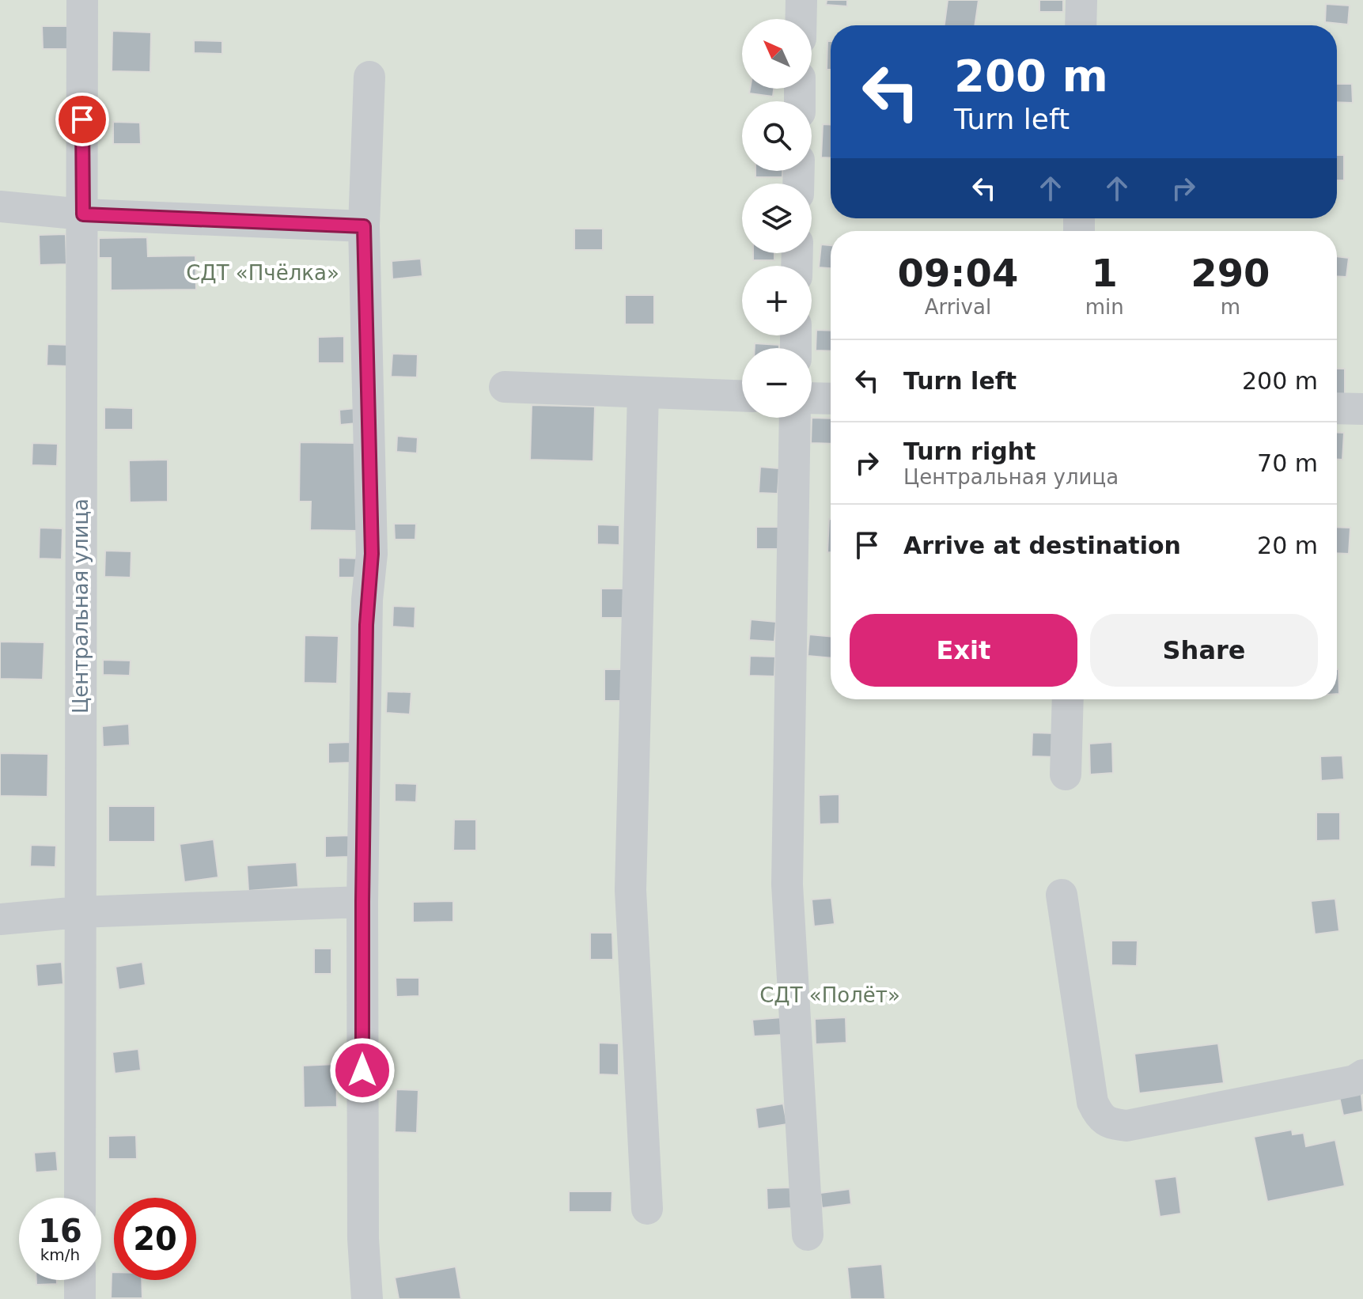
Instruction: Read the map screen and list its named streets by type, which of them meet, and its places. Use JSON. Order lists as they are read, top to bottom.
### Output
{
  "streets": {
    "street": ["Центральная улица"]
  },
  "parks": ["СДТ «Пчёлка»", "СДТ «Полёт»"],
  "north": "top left",
  "page": {
    "map_buttons": ["+", "−"],
    "turn": ["200 m", "Turn left"],
    "eta": [
      "09:04",
      "Arrival",
      "1",
      "min",
      "290",
      "m"
    ],
    "list": [
      {
        "name": "Turn left",
        "value": "200 m"
      },
      {
        "name": "Turn right",
        "note": "Центральная улица",
        "value": "70 m"
      },
      {
        "name": "Arrive at destination",
        "value": "20 m"
      }
    ],
    "buttons": ["Exit", "Share"],
    "speed": "16 km/h",
    "limit": "20"
  }
}
